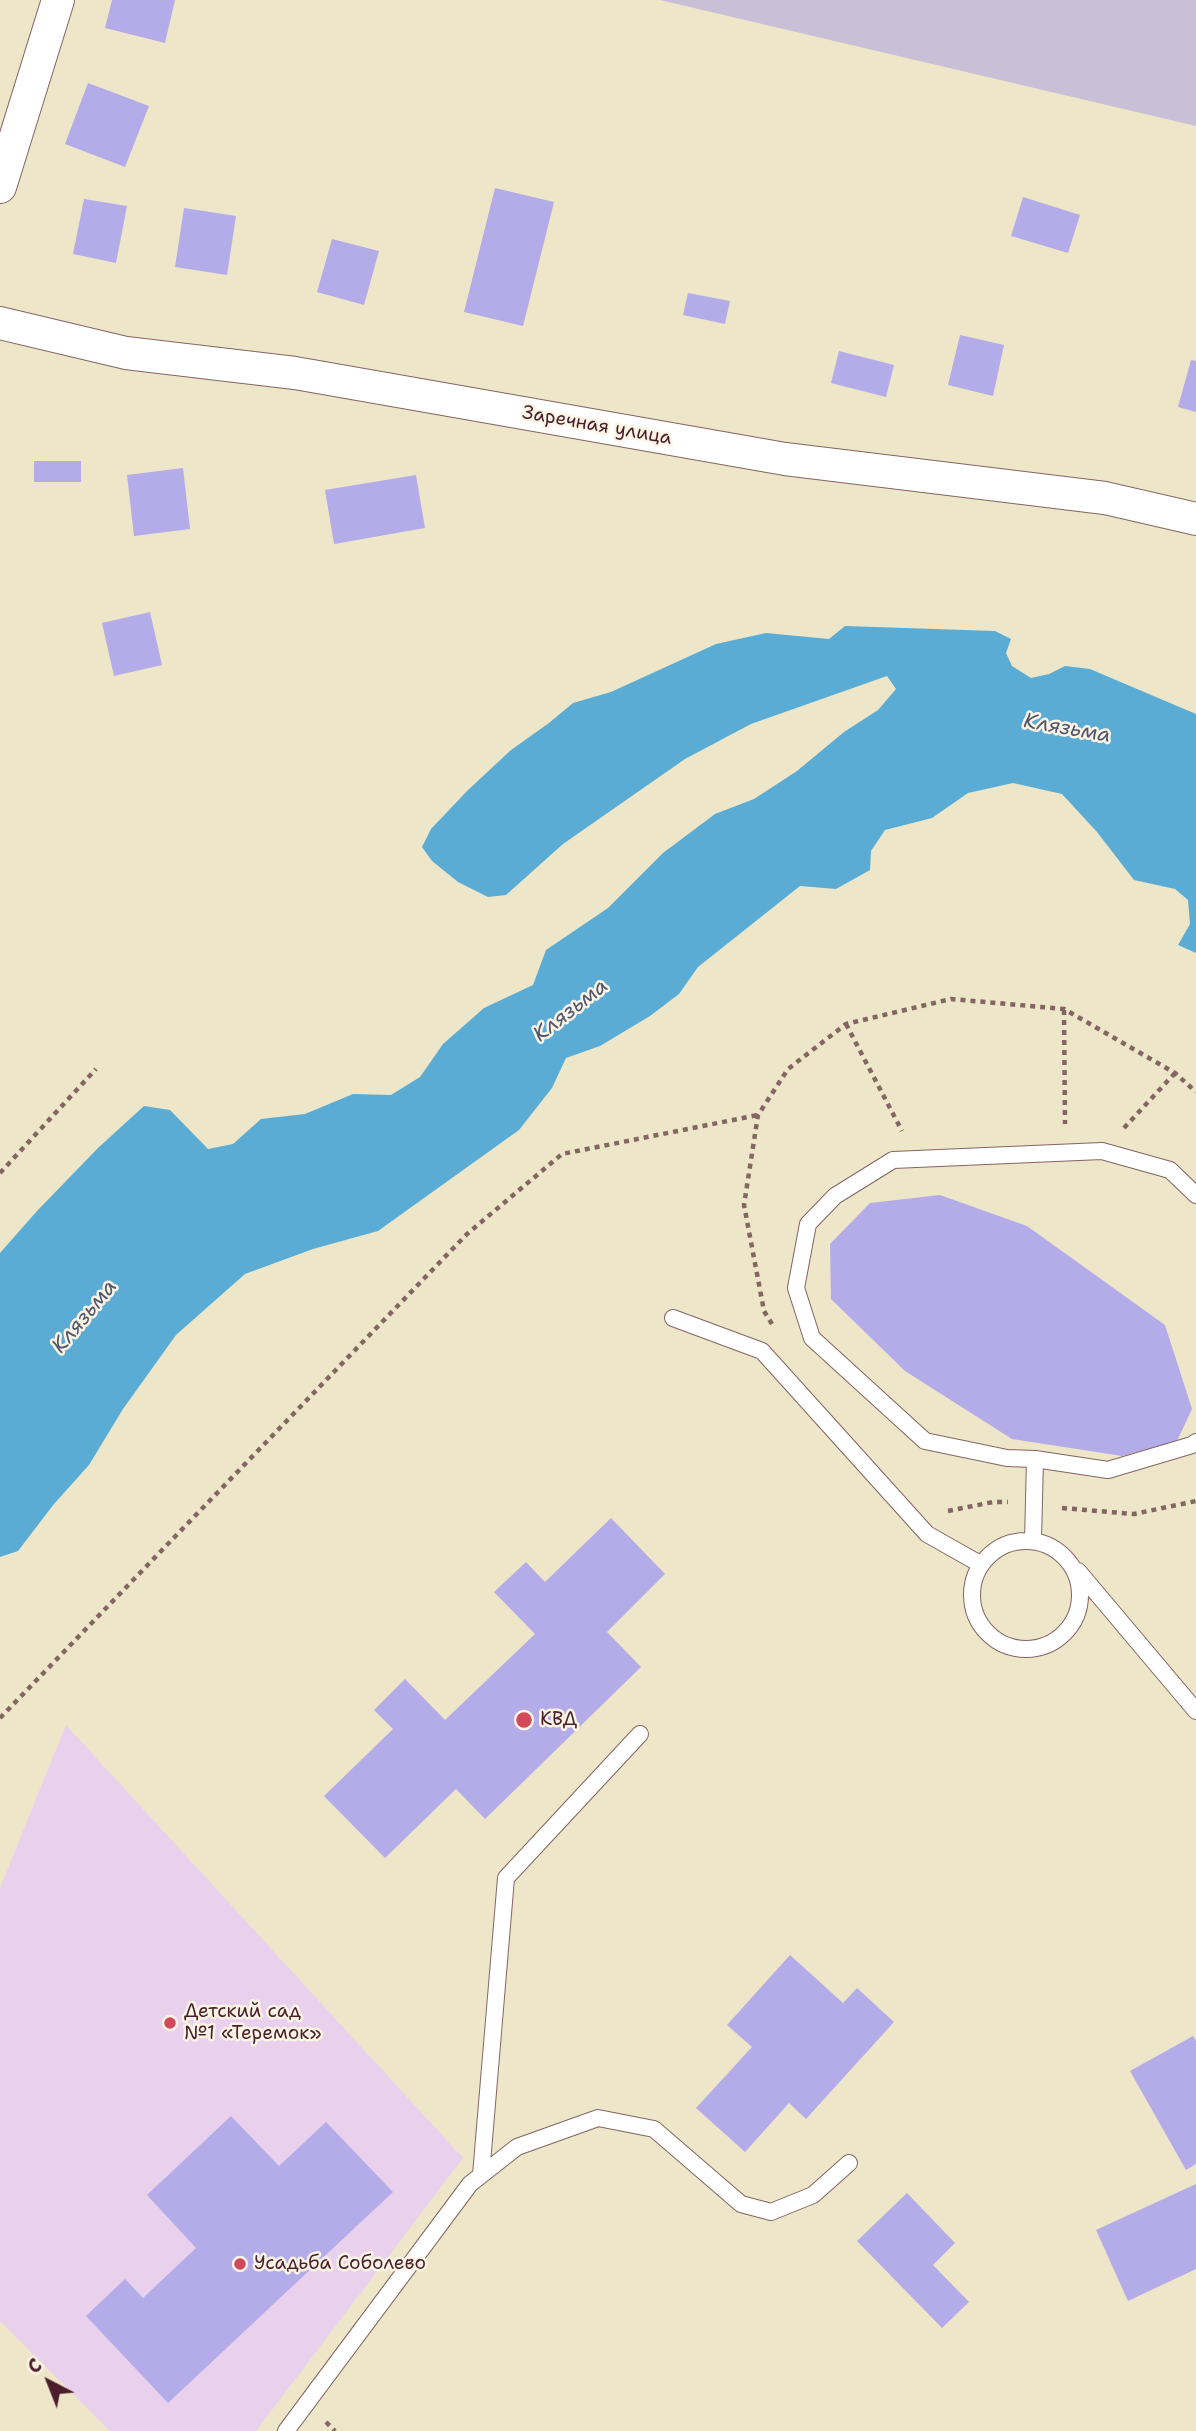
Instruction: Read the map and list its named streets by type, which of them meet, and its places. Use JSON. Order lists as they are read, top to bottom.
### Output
{
  "streets": {
    "street": ["Заречная улица"]
  },
  "water": ["Клязьма"],
  "places": ["КВД", "Детский сад №1 «Теремок»", "Усадьба Соболево"],
  "north": "top left"
}
